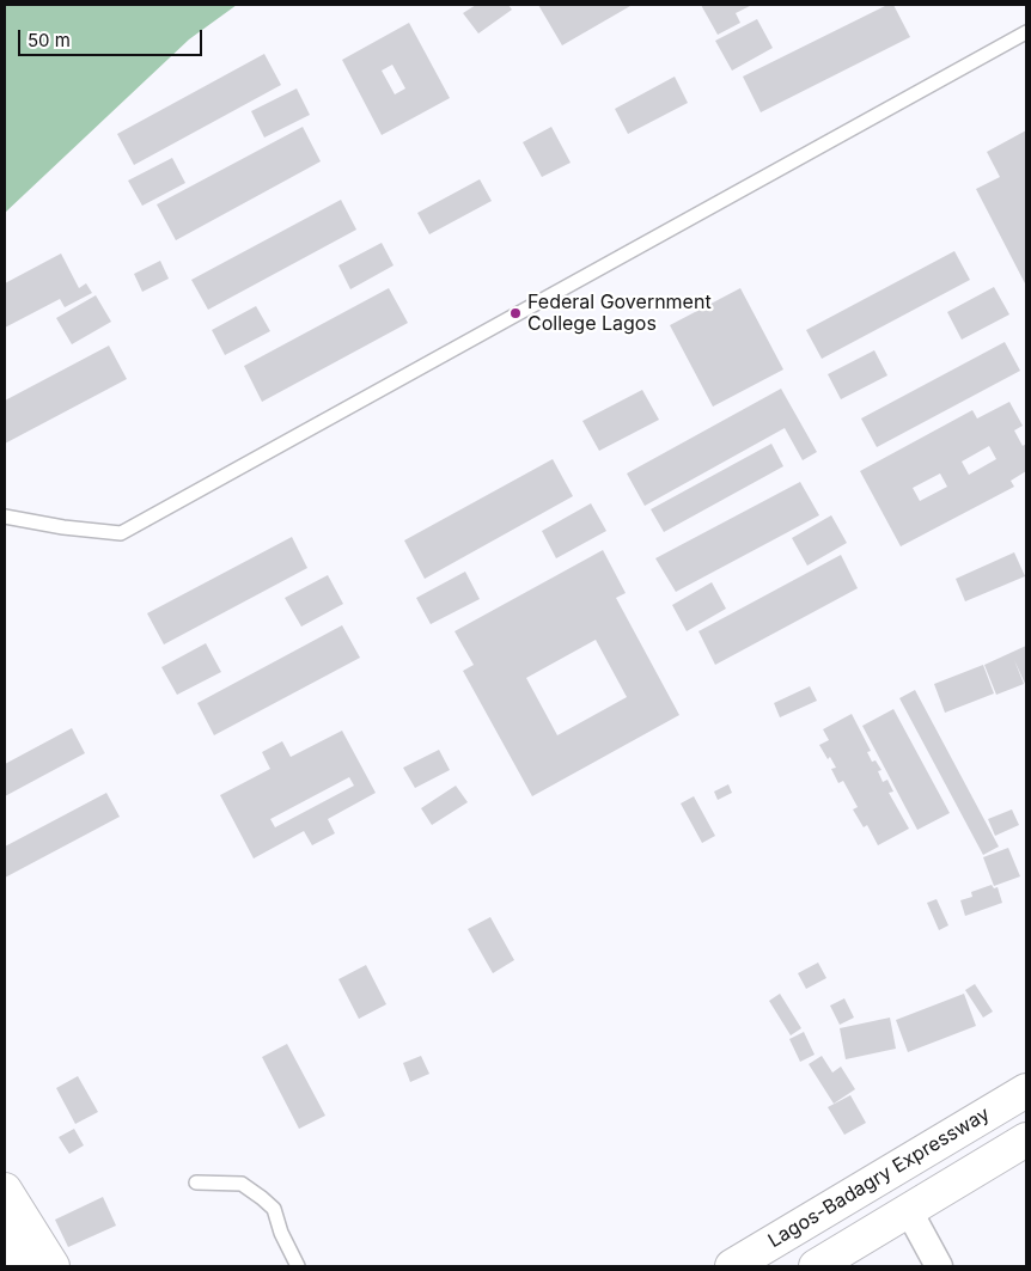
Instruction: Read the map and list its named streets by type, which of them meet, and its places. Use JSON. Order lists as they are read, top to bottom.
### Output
{
  "streets": {
    "main road": ["Lagos-Badagry Expressway"]
  },
  "places": ["Federal Government College Lagos"],
  "scale_bar": "50 m"
}
